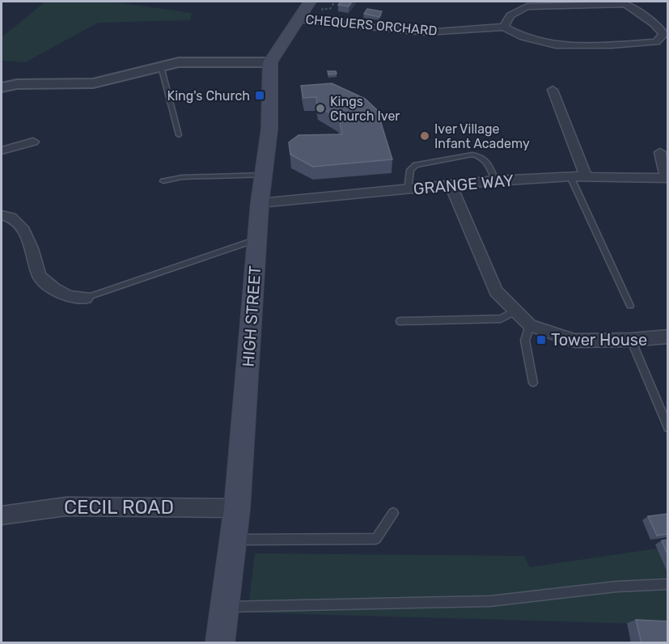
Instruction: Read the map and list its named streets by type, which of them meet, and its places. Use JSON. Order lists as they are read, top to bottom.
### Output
{
  "streets": {
    "main road": ["HIGH STREET"],
    "street": ["CHEQUERS ORCHARD", "GRANGE WAY", "CECIL ROAD"]
  },
  "crossings": [
    ["GRANGE WAY", "HIGH STREET"],
    ["HIGH STREET", "CECIL ROAD"]
  ],
  "places": {
    "transit": ["King's Church", "Tower House"],
    "other": ["Kings Church Iver", "Iver Village Infant Academy"]
  }
}
